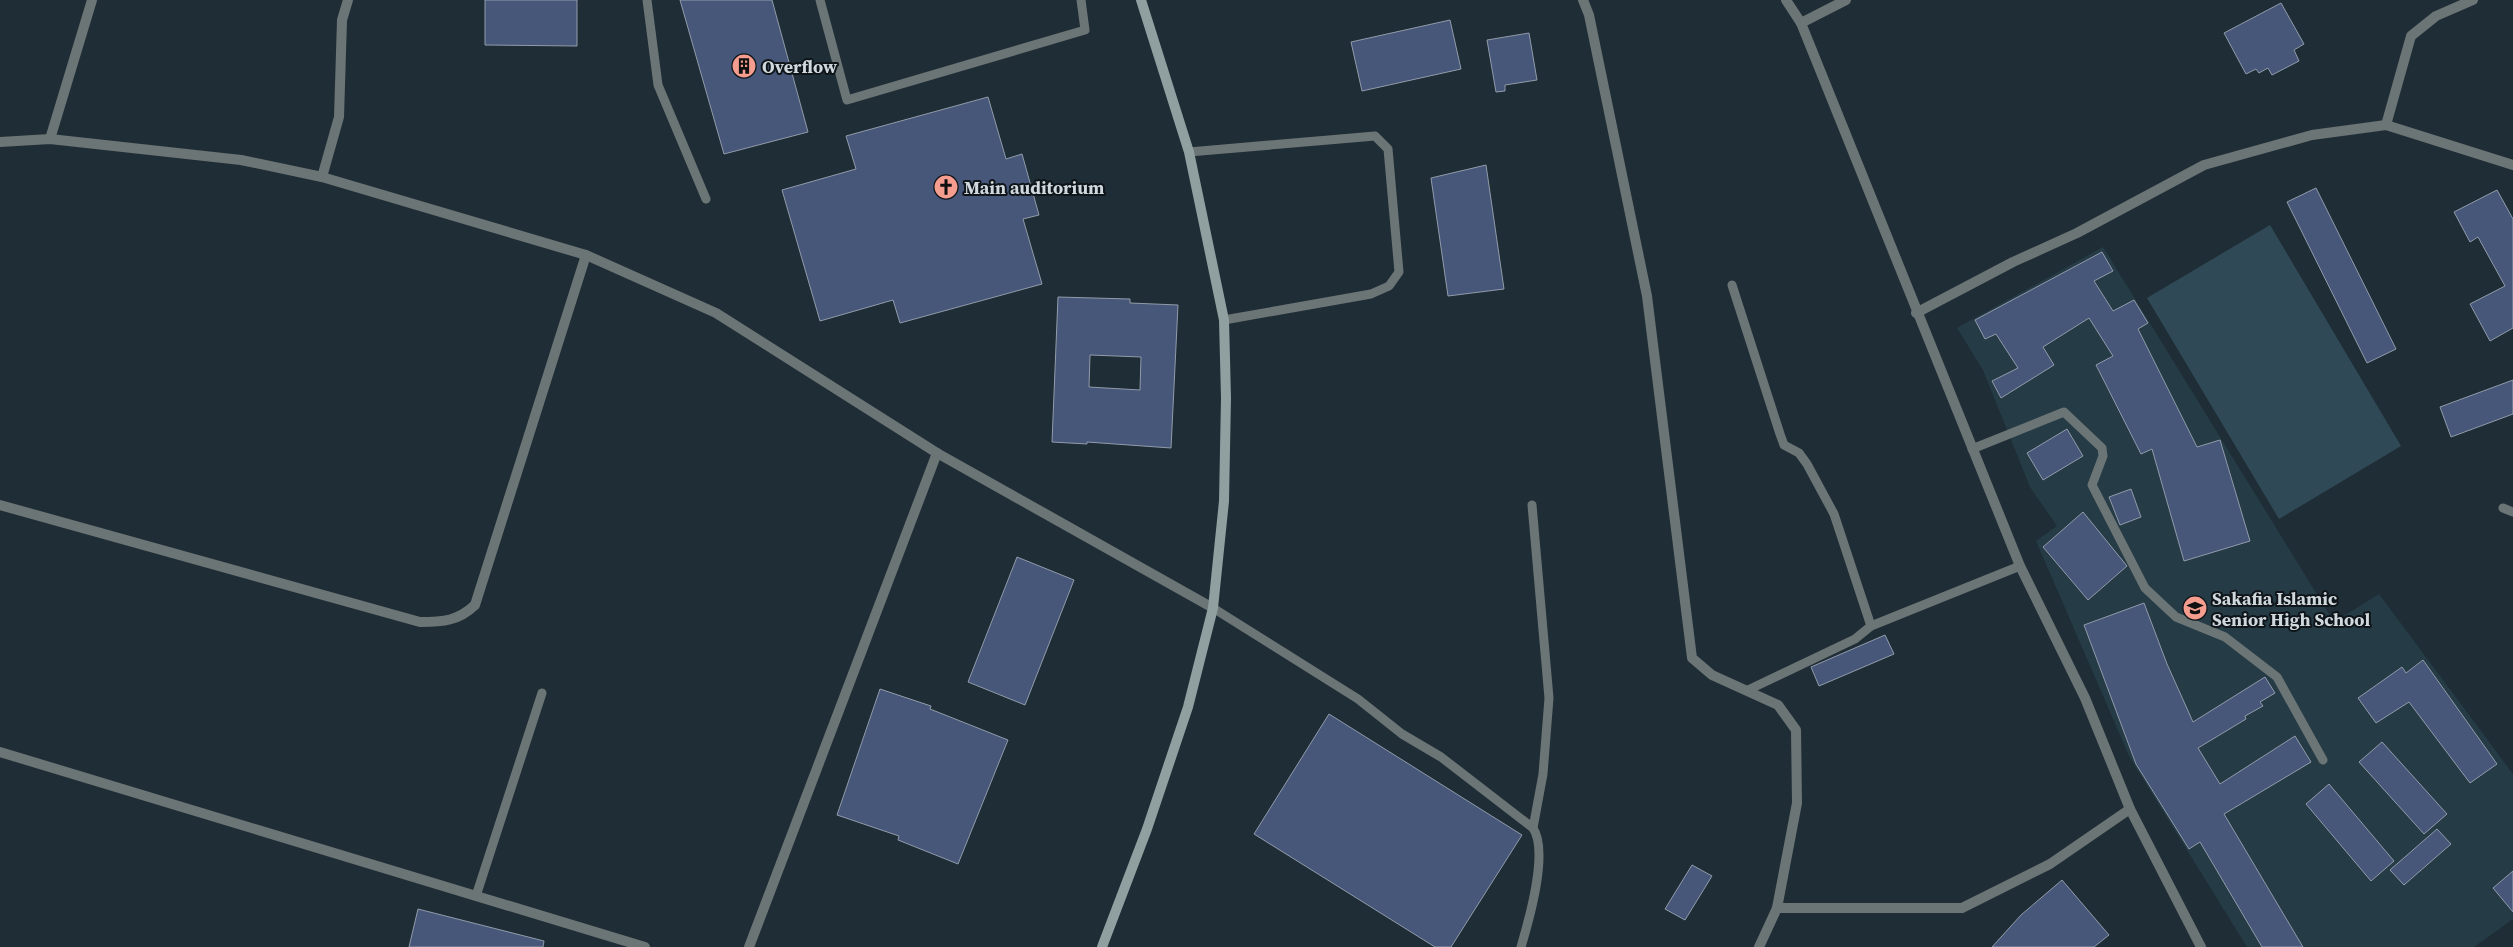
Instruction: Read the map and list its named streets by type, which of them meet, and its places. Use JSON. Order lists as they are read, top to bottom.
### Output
{
  "places": {
    "building": ["Overflow"],
    "church": ["Main auditorium"],
    "school or university": ["Sakafia Islamic Senior High School"]
  }
}
